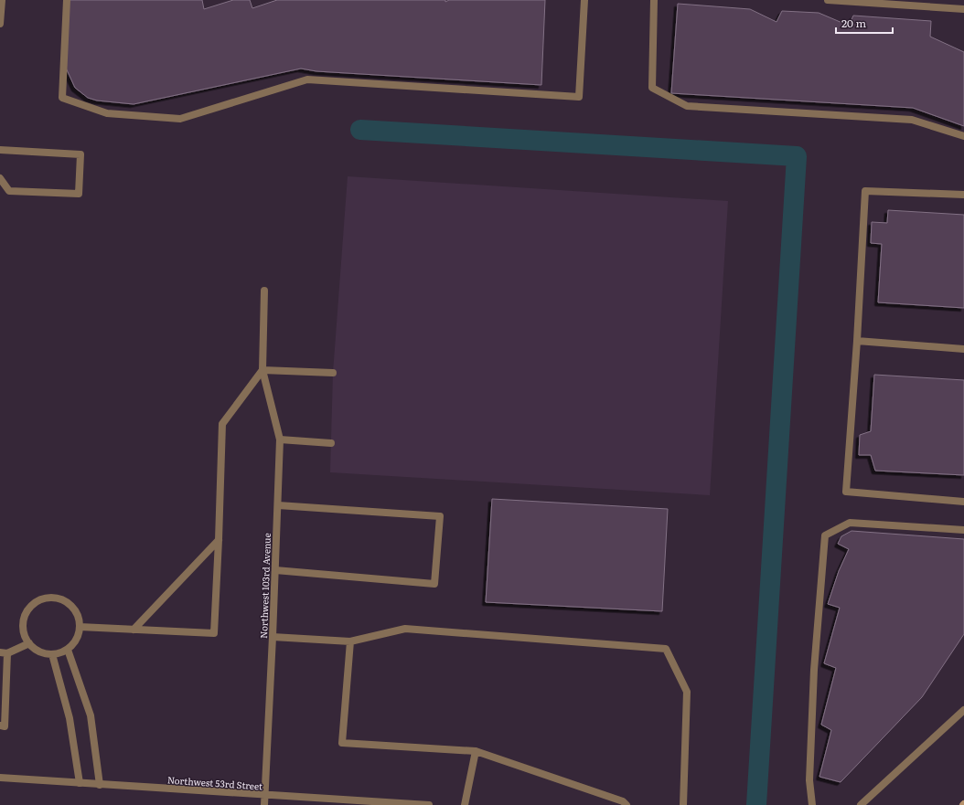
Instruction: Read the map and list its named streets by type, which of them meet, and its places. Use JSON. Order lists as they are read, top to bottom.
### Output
{
  "streets": {
    "street": ["Northwest 103rd Avenue", "Northwest 53rd Street"]
  },
  "crossings": [
    ["Northwest 103rd Avenue", "Northwest 53rd Street"]
  ],
  "scale_bar": "20 m"
}
